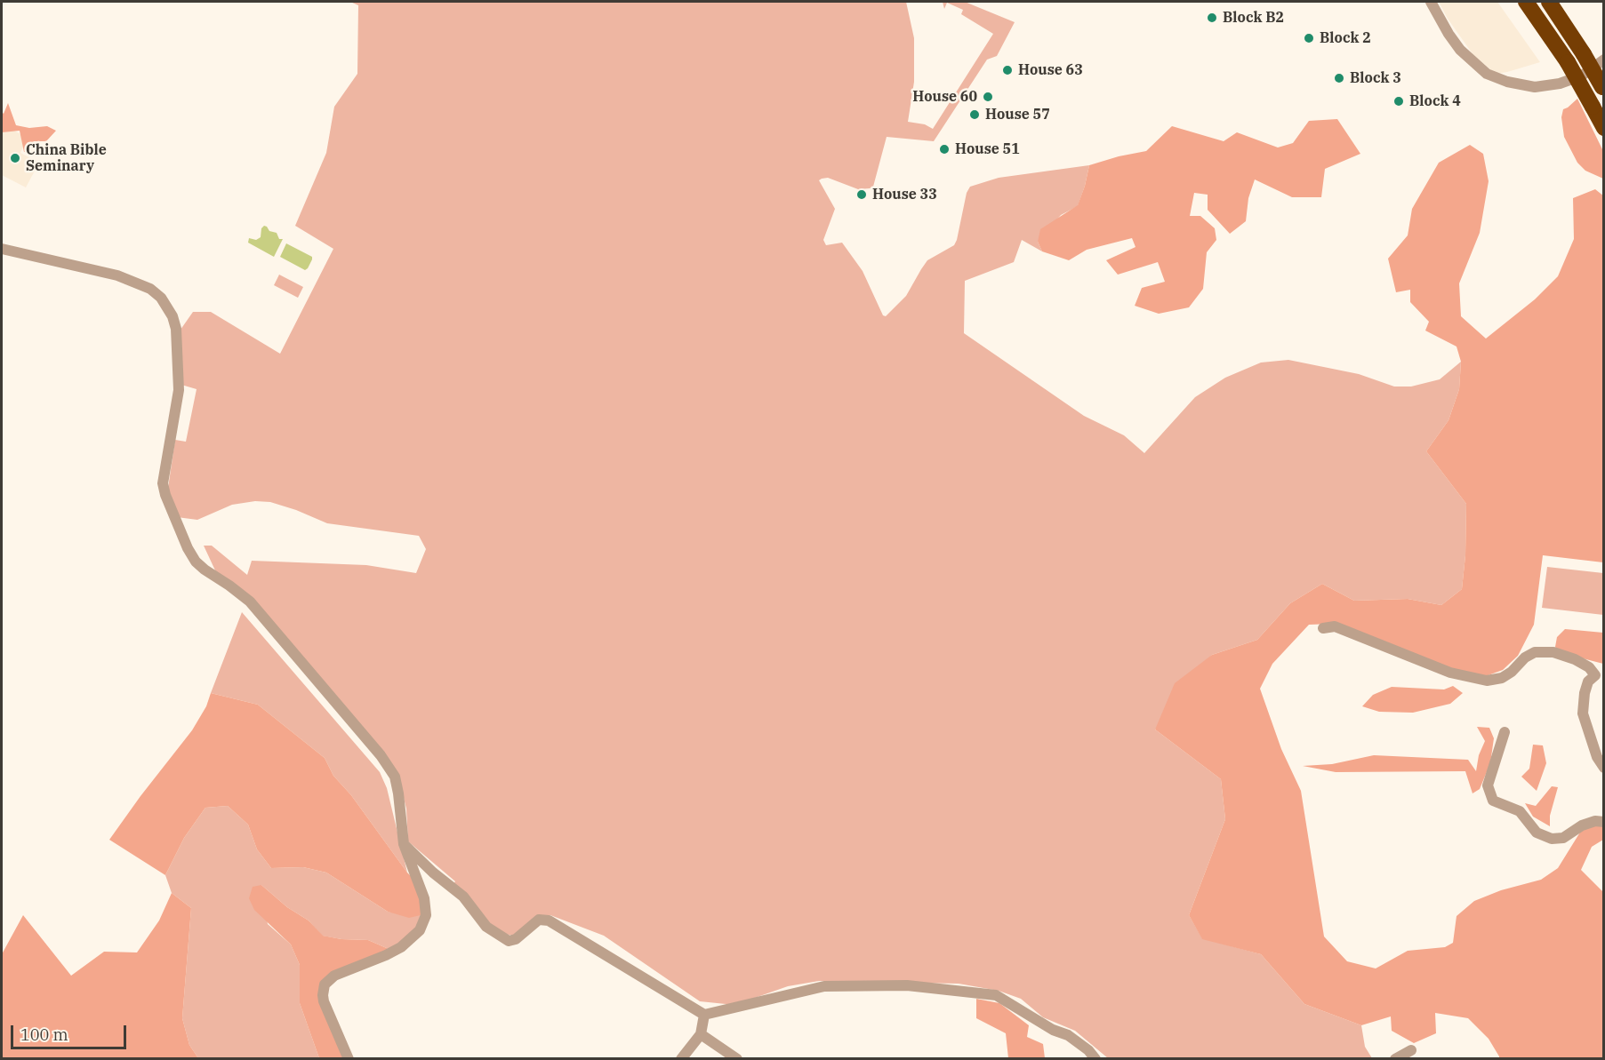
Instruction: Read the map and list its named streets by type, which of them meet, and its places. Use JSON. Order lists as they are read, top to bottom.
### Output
{
  "places": [
    "Block B2",
    "Block 2",
    "House 63",
    "Block 3",
    "House 60",
    "Block 4",
    "House 57",
    "House 51",
    "China Bible Seminary",
    "House 33"
  ],
  "scale_bar": "100 m"
}
